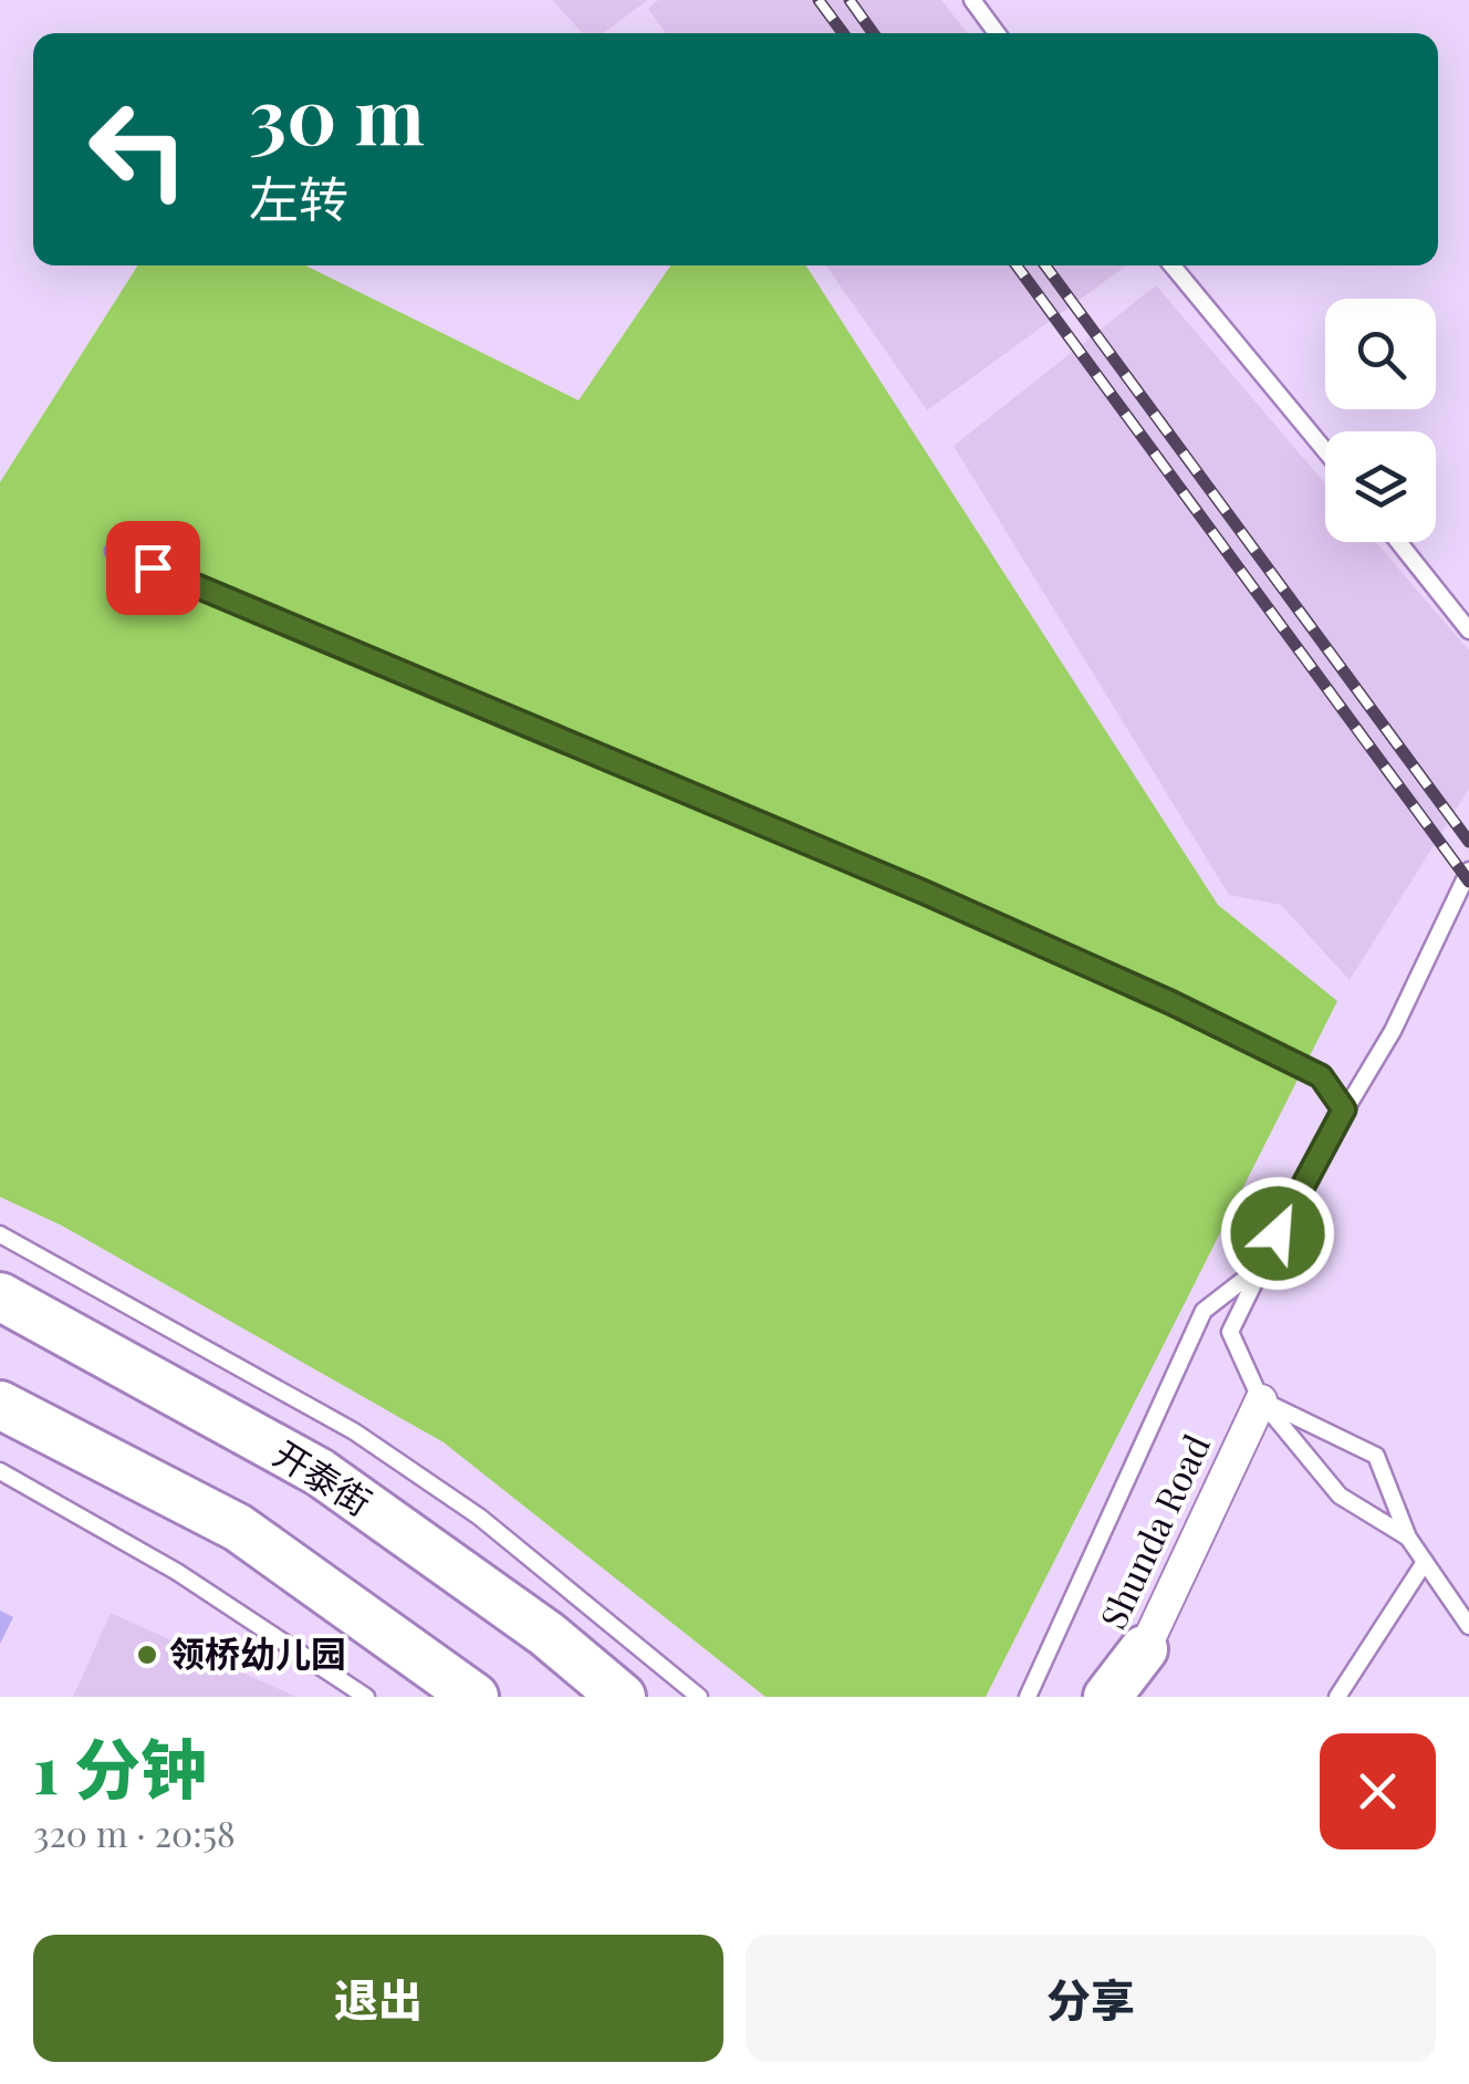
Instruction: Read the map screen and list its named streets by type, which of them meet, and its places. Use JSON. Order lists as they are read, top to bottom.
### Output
{
  "streets": {
    "main road": ["开泰街"],
    "street": ["Shunda Road"]
  },
  "places": ["领桥幼儿园"],
  "page": {
    "turn": ["30 m", "左转"],
    "heading": ["1 分钟", "320 m · 20:58"],
    "buttons": ["退出", "分享"]
  }
}
